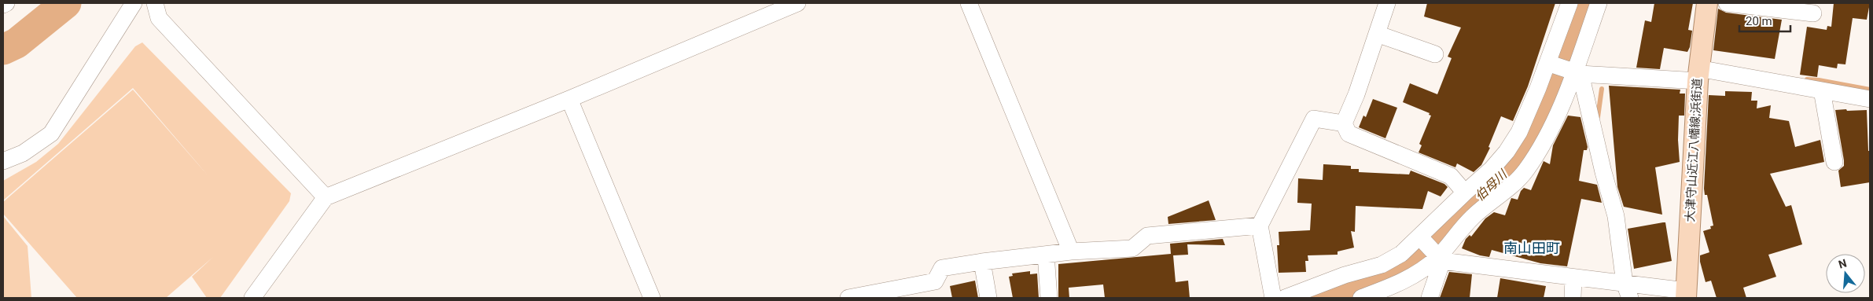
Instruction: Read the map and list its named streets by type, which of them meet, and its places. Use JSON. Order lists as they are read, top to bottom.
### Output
{
  "streets": {
    "main road": ["大津守山近江八幡線;浜街道"]
  },
  "districts": ["南山田町"],
  "water": ["伯母川"],
  "scale_bar": "20 m",
  "north": "top"
}
